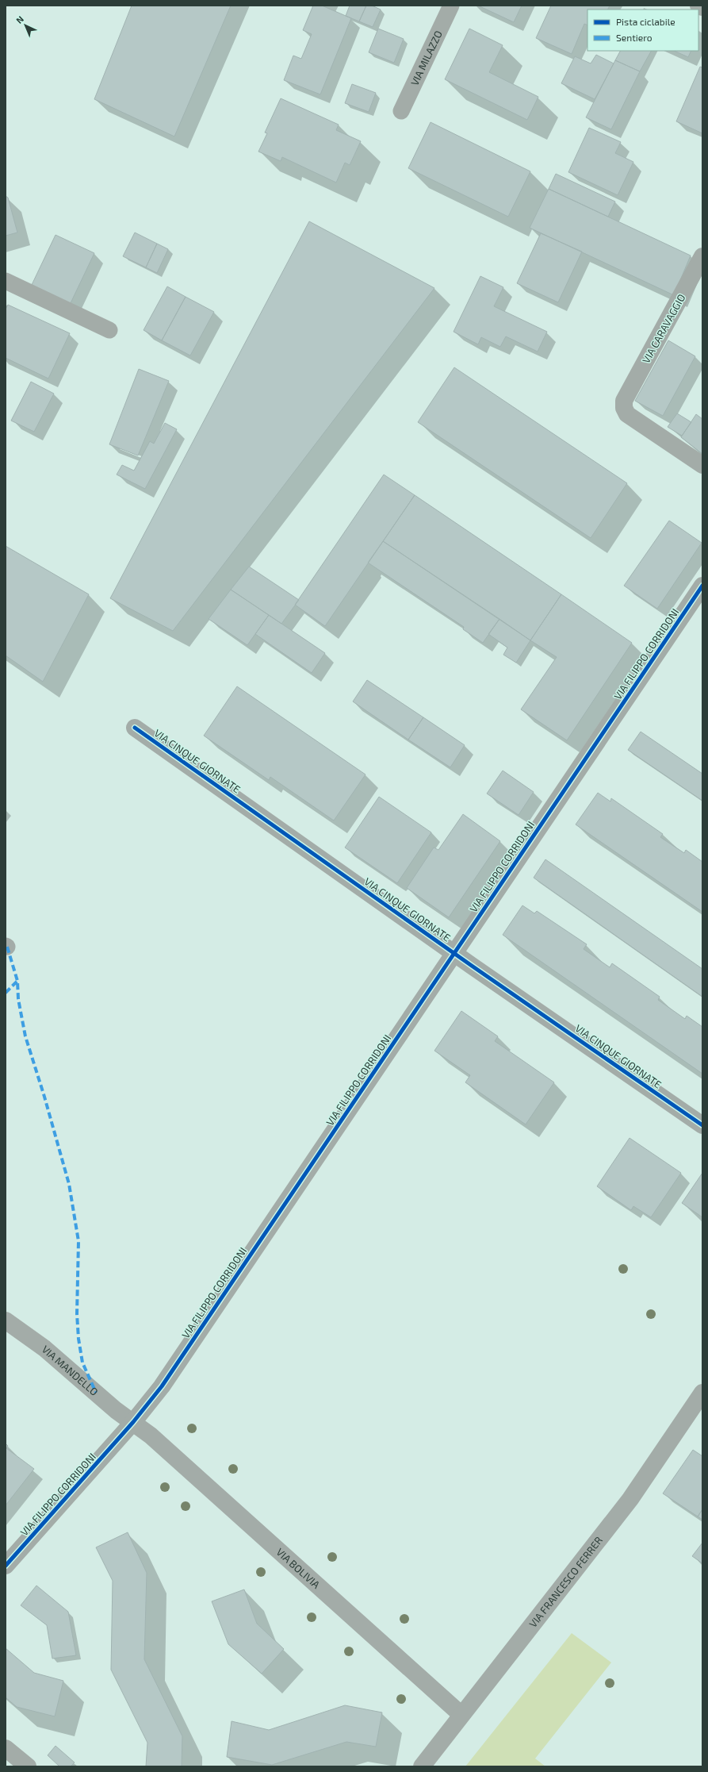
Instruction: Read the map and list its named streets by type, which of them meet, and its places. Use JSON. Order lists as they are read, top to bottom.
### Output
{
  "streets": {
    "street": [
      "VIA CARAVAGGIO",
      "VIA FILIPPO CORRIDONI",
      "VIA CINQUE GIORNATE",
      "VIA MANDELLO",
      "VIA BOLIVIA",
      "VIA FRANCESCO FERRER"
    ],
    "lane": ["VIA MILAZZO"]
  },
  "crossings": [
    ["VIA FILIPPO CORRIDONI", "VIA CINQUE GIORNATE"],
    ["VIA FILIPPO CORRIDONI", "VIA MANDELLO"],
    ["VIA FILIPPO CORRIDONI", "VIA BOLIVIA"],
    ["VIA MANDELLO", "VIA BOLIVIA"],
    ["VIA BOLIVIA", "VIA FRANCESCO FERRER"]
  ],
  "legend": ["Pista ciclabile", "Sentiero"],
  "north": "top left"
}
